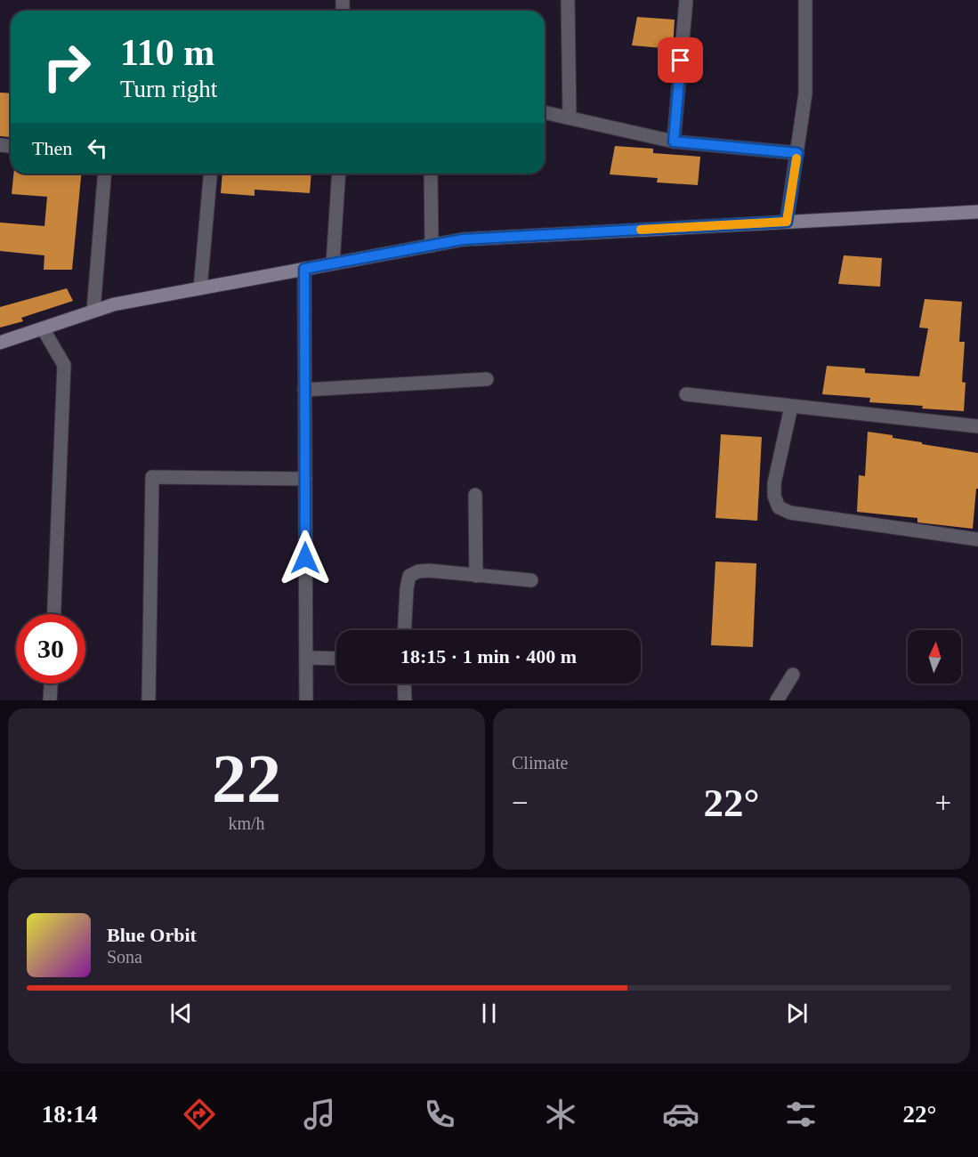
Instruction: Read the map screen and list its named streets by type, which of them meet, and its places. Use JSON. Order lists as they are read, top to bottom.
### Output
{
  "north": "top",
  "page": {
    "turn": ["110 m", "Turn right"],
    "then": "Then",
    "limit": "30",
    "trip": "18:15 · 1 min · 400 m",
    "tile": [
      ["22", "km/h"],
      "Climate"
    ],
    "heat": ["−", "22°", "+"],
    "song": ["Blue Orbit", "Sona"],
    "tabs": ["18:14", "22°"]
  }
}
